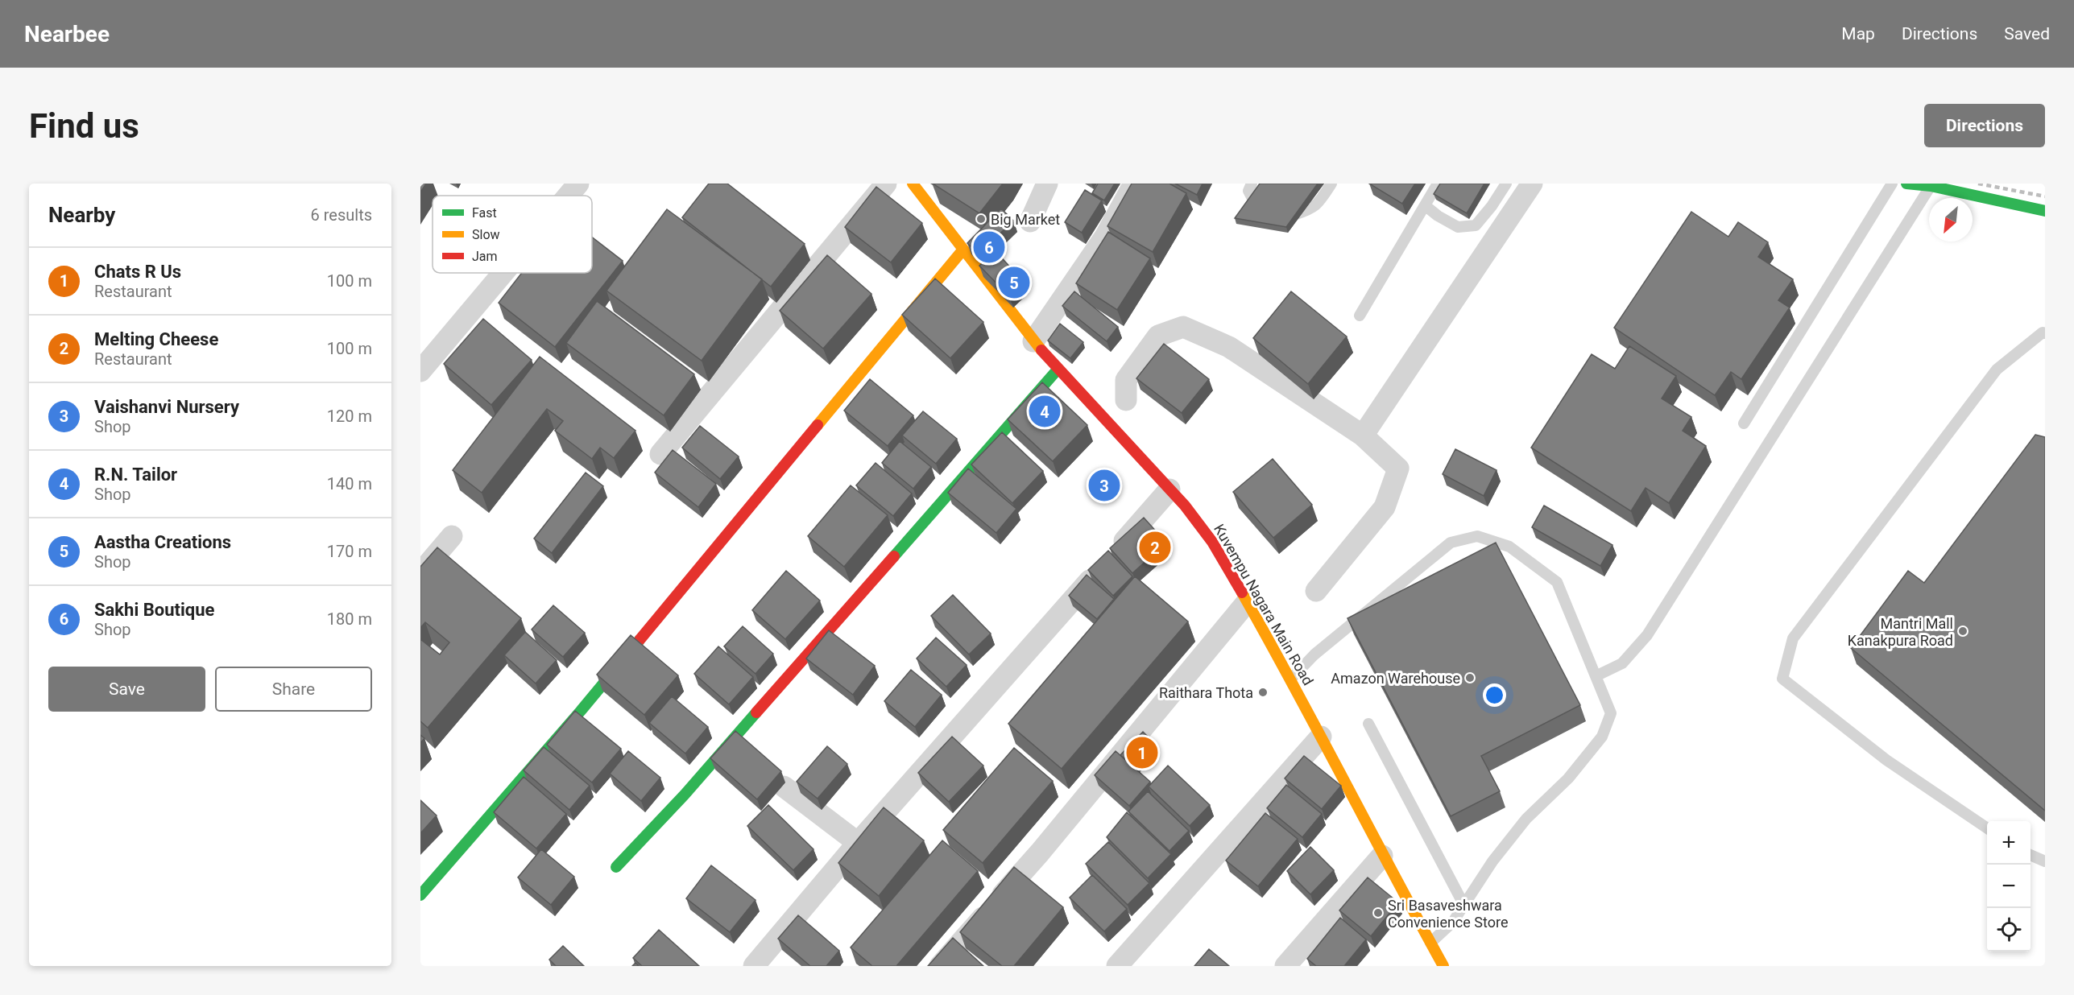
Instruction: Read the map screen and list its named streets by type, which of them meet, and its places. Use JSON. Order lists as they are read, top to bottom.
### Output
{
  "streets": {
    "main road": ["Kuvempu Nagara Main Road"]
  },
  "places": [
    "Big Market",
    "Mantri Mall Kanakpura Road",
    "Amazon Warehouse",
    "Raithara Thota",
    "Sri Basaveshwara Convenience Store"
  ],
  "legend": ["Fast", "Slow", "Jam"],
  "north": "bottom left",
  "page": {
    "header": "Nearbee",
    "nav": ["Map", "Directions", "Saved"],
    "buttons": [
      "Directions",
      ["Save", "Share"]
    ],
    "title": "Find us",
    "heading": ["Nearby", "6 results"],
    "pins": [
      "6",
      "5",
      "4",
      "3",
      "2",
      "1"
    ],
    "list": [
      {
        "mark": "1",
        "name": "Chats R Us",
        "note": "Restaurant",
        "value": "100 m"
      },
      {
        "mark": "2",
        "name": "Melting Cheese",
        "note": "Restaurant",
        "value": "100 m"
      },
      {
        "mark": "3",
        "name": "Vaishanvi Nursery",
        "note": "Shop",
        "value": "120 m"
      },
      {
        "mark": "4",
        "name": "R.N. Tailor",
        "note": "Shop",
        "value": "140 m"
      },
      {
        "mark": "5",
        "name": "Aastha Creations",
        "note": "Shop",
        "value": "170 m"
      },
      {
        "mark": "6",
        "name": "Sakhi Boutique",
        "note": "Shop",
        "value": "180 m"
      }
    ],
    "map_buttons": ["+", "−"]
  }
}
